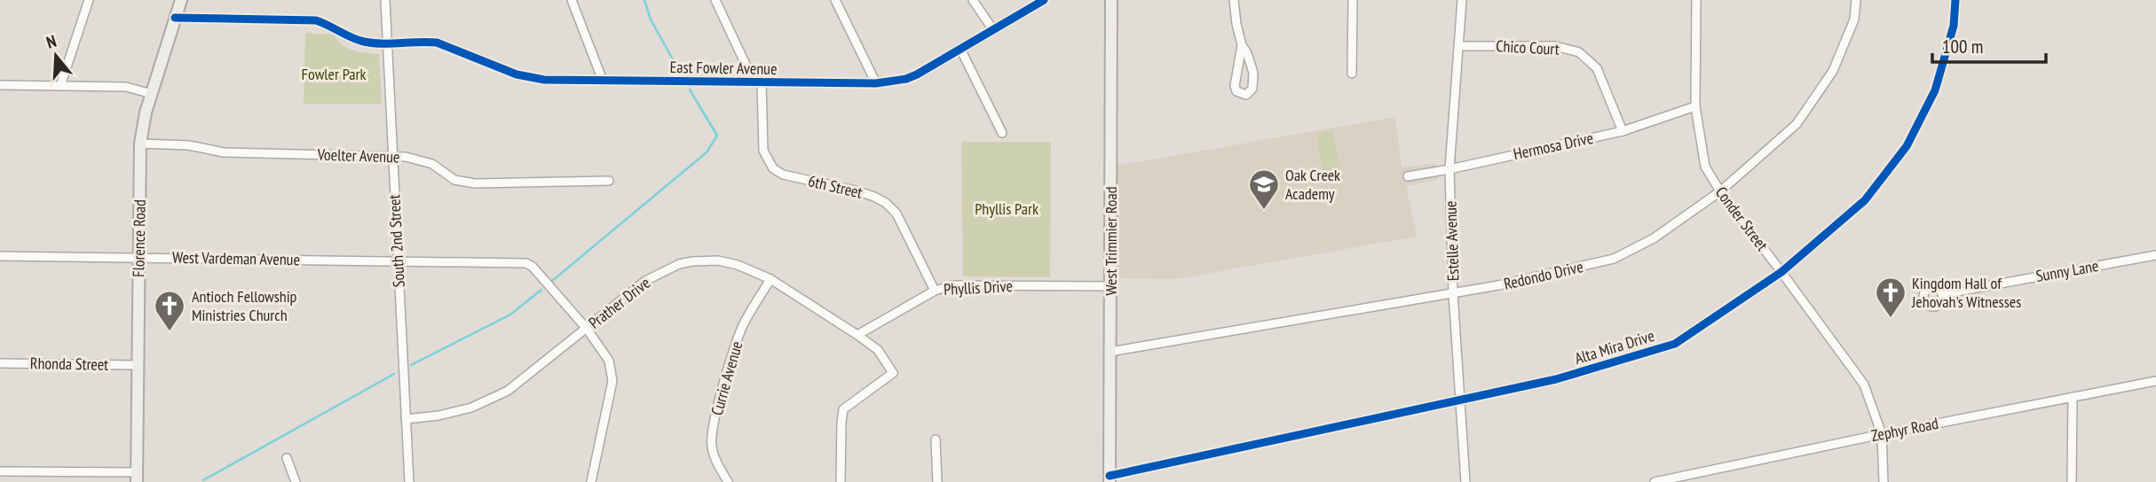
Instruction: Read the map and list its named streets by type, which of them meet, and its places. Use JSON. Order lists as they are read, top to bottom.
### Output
{
  "streets": {
    "street": [
      "Chico Court",
      "East Fowler Avenue",
      "Hermosa Drive",
      "Voelter Avenue",
      "6th Street",
      "Conder Street",
      "Florence Road",
      "South 2nd Street",
      "West Trimmier Road",
      "Estelle Avenue",
      "West Vardeman Avenue",
      "Sunny Lane",
      "Redondo Drive",
      "Phyllis Drive",
      "Prather Drive",
      "Alta Mira Drive",
      "Rhonda Street",
      "Currie Avenue",
      "Zephyr Road"
    ]
  },
  "crossings": [
    ["Chico Court", "Hermosa Drive"],
    ["Chico Court", "Estelle Avenue"],
    ["East Fowler Avenue", "6th Street"],
    ["East Fowler Avenue", "Florence Road"],
    ["East Fowler Avenue", "South 2nd Street"],
    ["Hermosa Drive", "Conder Street"],
    ["Hermosa Drive", "Estelle Avenue"],
    ["Voelter Avenue", "Florence Road"],
    ["Voelter Avenue", "South 2nd Street"],
    ["6th Street", "Phyllis Drive"],
    ["Conder Street", "Redondo Drive"],
    ["Conder Street", "Alta Mira Drive"],
    ["Conder Street", "Zephyr Road"],
    ["Florence Road", "West Vardeman Avenue"],
    ["Florence Road", "Rhonda Street"],
    ["South 2nd Street", "West Vardeman Avenue"],
    ["South 2nd Street", "Prather Drive"],
    ["West Trimmier Road", "Redondo Drive"],
    ["West Trimmier Road", "Phyllis Drive"],
    ["West Trimmier Road", "Alta Mira Drive"],
    ["Estelle Avenue", "Redondo Drive"],
    ["Estelle Avenue", "Alta Mira Drive"],
    ["West Vardeman Avenue", "Prather Drive"],
    ["Phyllis Drive", "Prather Drive"],
    ["Prather Drive", "Currie Avenue"]
  ],
  "parks": ["Fowler Park", "Phyllis Park"],
  "places": {
    "school or university": ["Oak Creek Academy"],
    "church": ["Kingdom Hall of Jehovah's Witnesses", "Antioch Fellowship Ministries Church"]
  },
  "scale_bar": "100 m",
  "north": "top"
}
